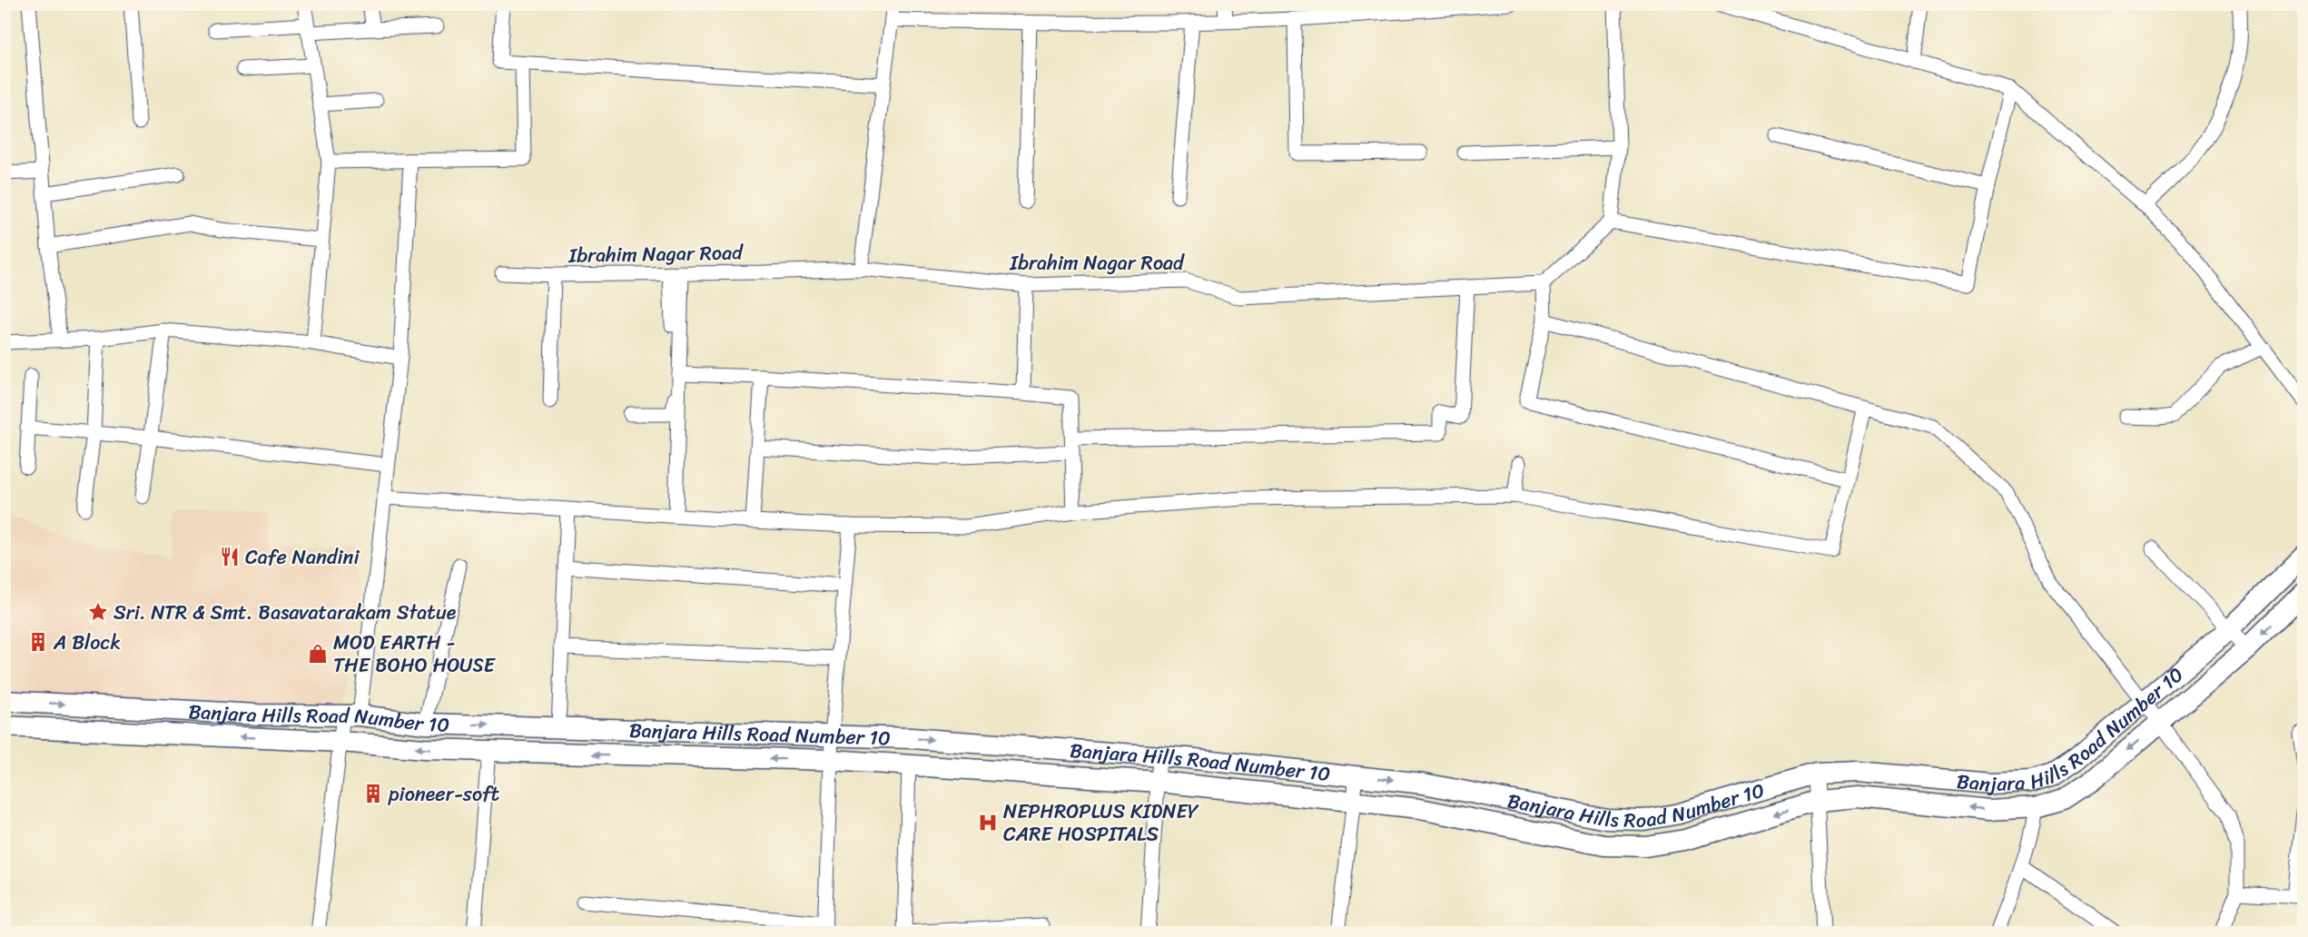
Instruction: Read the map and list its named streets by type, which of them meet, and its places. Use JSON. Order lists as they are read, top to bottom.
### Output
{
  "streets": {
    "main road": ["Banjara Hills Road Number 10"],
    "street": ["Ibrahim Nagar Road"]
  },
  "places": {
    "restaurant": ["Cafe Nandini"],
    "place": ["Sri. NTR & Smt. Basavatarakam Statue"],
    "building": ["A Block", "pioneer-soft"],
    "shop": ["MOD EARTH - THE BOHO HOUSE"],
    "hospital": ["NEPHROPLUS KIDNEY CARE HOSPITALS"]
  }
}
